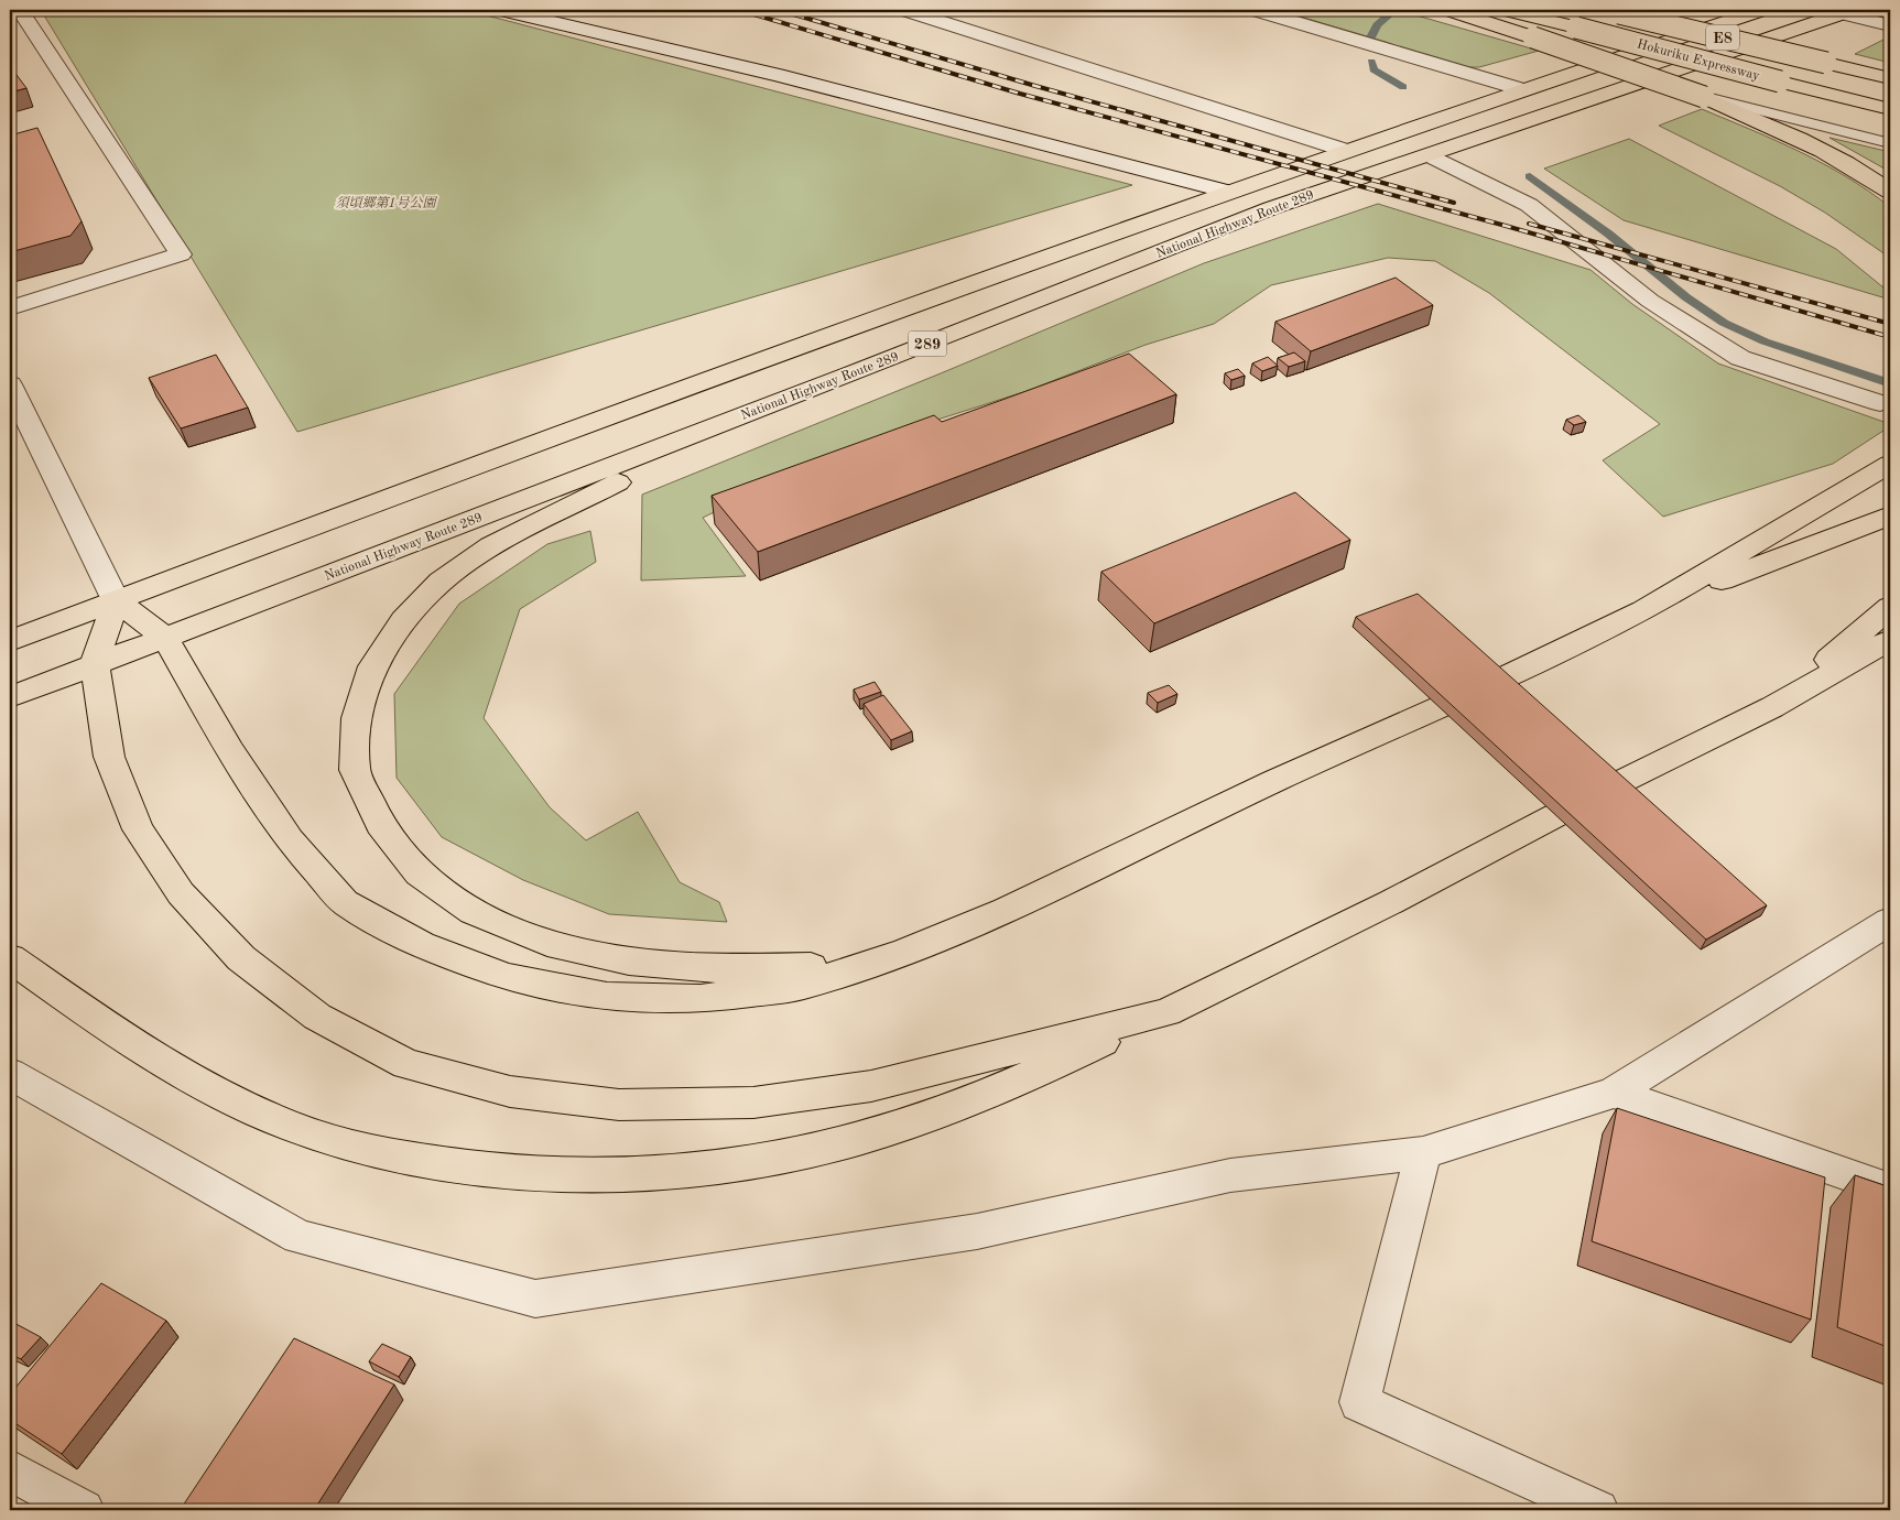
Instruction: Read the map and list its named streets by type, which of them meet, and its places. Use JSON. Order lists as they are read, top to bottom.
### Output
{
  "streets": {
    "highway": [
      "E8",
      "Hokuriku Expressway",
      "National Highway Route 289",
      "289"
    ]
  },
  "parks": ["須頃郷第1号公園"]
}
